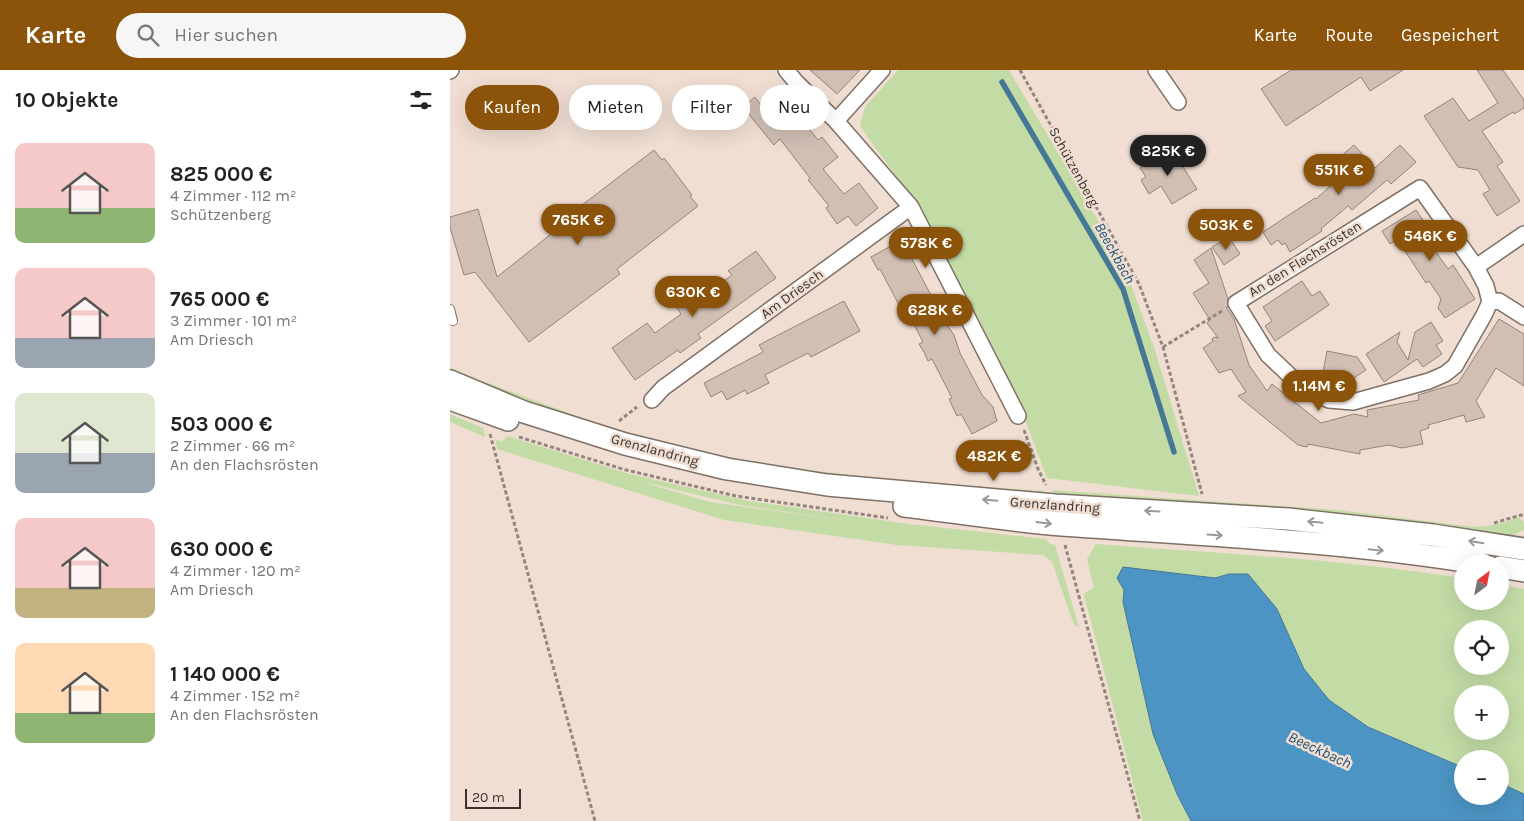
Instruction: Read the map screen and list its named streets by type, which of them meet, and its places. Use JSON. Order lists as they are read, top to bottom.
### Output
{
  "streets": {
    "main road": ["Grenzlandring"],
    "street": ["An den Flachsrösten", "Am Driesch"],
    "path": ["Schützenberg"]
  },
  "crossings": [
    ["Schützenberg", "An den Flachsrösten"]
  ],
  "water": ["Beeckbach"],
  "scale_bar": "20 m",
  "north": "top right",
  "page": {
    "header": "Karte",
    "search": "Hier suchen",
    "nav": ["Karte", "Route", "Gespeichert"],
    "heading": "10 Objekte",
    "chip": [
      "Kaufen",
      "Mieten",
      "Filter",
      "Neu"
    ],
    "list": [
      {
        "name": "825 000 €",
        "note": "4 Zimmer · 112 m² · Schützenberg"
      },
      {
        "name": "765 000 €",
        "note": "3 Zimmer · 101 m² · Am Driesch"
      },
      {
        "name": "503 000 €",
        "note": "2 Zimmer · 66 m² · An den Flachsrösten"
      },
      {
        "name": "630 000 €",
        "note": "4 Zimmer · 120 m² · Am Driesch"
      },
      {
        "name": "1 140 000 €",
        "note": "4 Zimmer · 152 m² · An den Flachsrösten"
      }
    ],
    "price": [
      "825K €",
      "551K €",
      "765K €",
      "503K €",
      "546K €",
      "578K €",
      "630K €",
      "628K €",
      "1.14M €",
      "482K €"
    ],
    "map_buttons": ["+", "−"],
    "scale": "20 m"
  }
}
